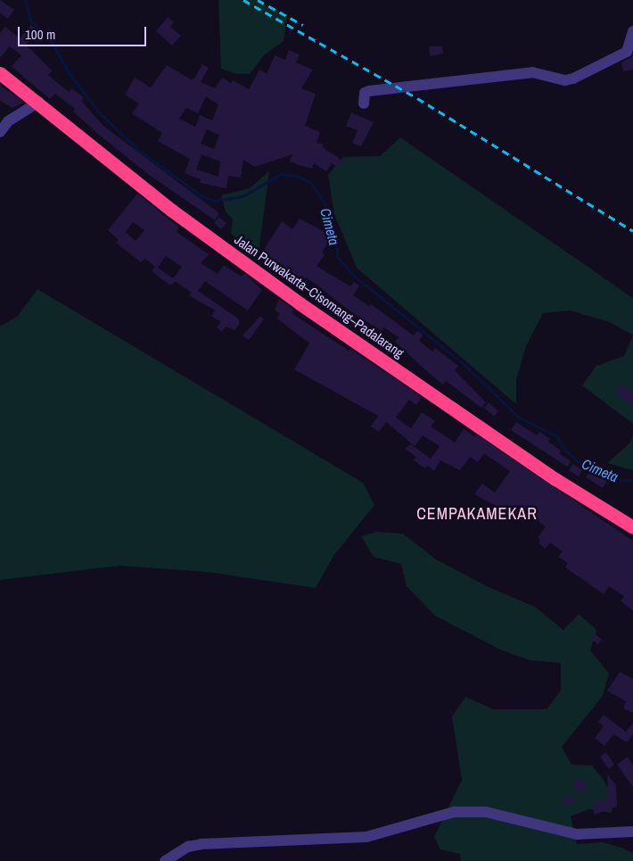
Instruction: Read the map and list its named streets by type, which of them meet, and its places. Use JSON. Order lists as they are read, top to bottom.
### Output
{
  "streets": {
    "highway": ["Jalan Purwakarta–Cisomang–Padalarang"]
  },
  "districts": ["CEMPAKAMEKAR"],
  "water": ["Cimeta"],
  "scale_bar": "100 m"
}
